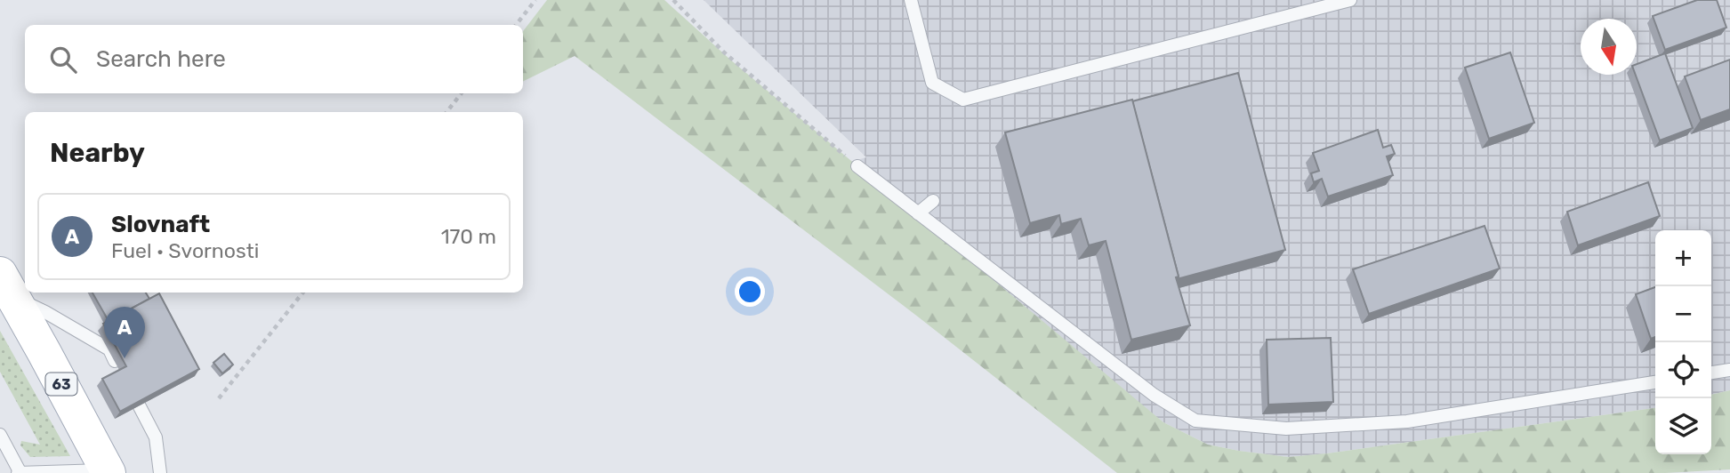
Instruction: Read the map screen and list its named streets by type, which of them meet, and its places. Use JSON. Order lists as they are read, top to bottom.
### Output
{
  "streets": {
    "main road": ["63"]
  },
  "north": "bottom",
  "page": {
    "search": "Search here",
    "heading": "Nearby",
    "list": [
      {
        "mark": "A",
        "name": "Slovnaft",
        "note": "Fuel · Svornosti",
        "value": "170 m"
      }
    ],
    "map_buttons": ["+", "−"],
    "pins": "A"
  }
}
